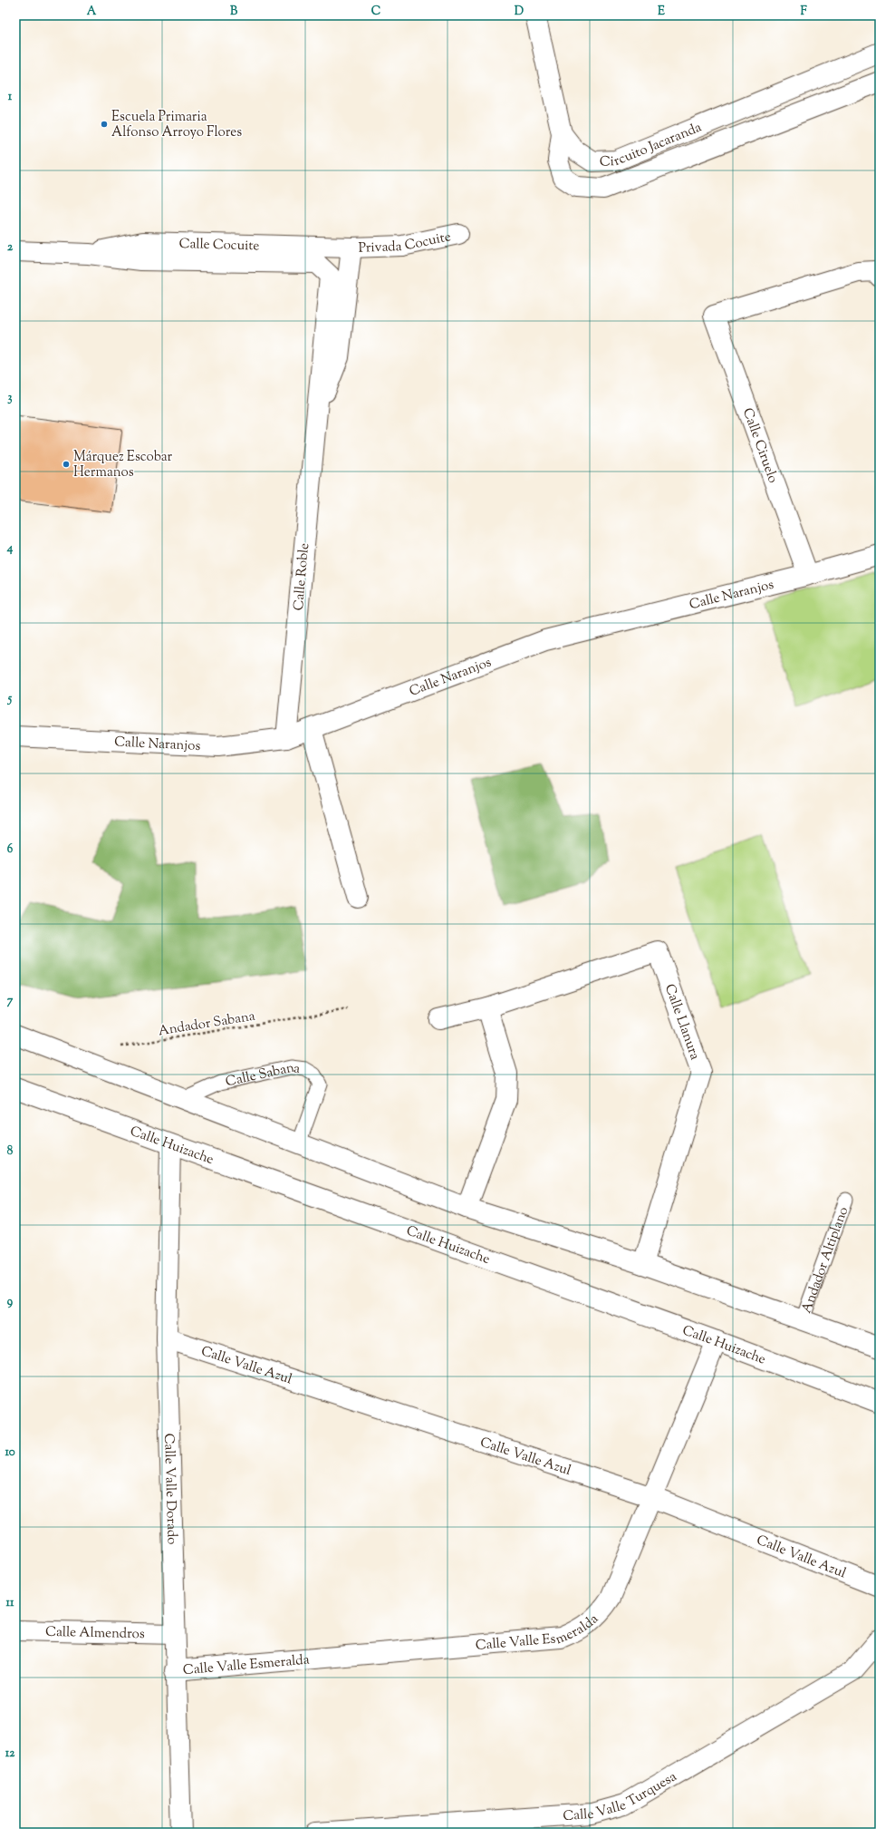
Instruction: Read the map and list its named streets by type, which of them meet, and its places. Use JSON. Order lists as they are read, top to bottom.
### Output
{
  "streets": {
    "street": [
      "Circuito Jacaranda",
      "Privada Cocuite",
      "Calle Cocuite",
      "Calle Ciruelo",
      "Calle Roble",
      "Calle Naranjos",
      "Calle Llanura",
      "Calle Huizache",
      "Calle Valle Azul",
      "Calle Valle Dorado",
      "Calle Valle Esmeralda",
      "Calle Almendros",
      "Calle Valle Turquesa"
    ],
    "lane": ["Calle Sabana", "Andador Altiplano"],
    "path": ["Andador Sabana"]
  },
  "crossings": [
    ["Privada Cocuite", "Calle Cocuite"],
    ["Privada Cocuite", "Calle Roble"],
    ["Calle Cocuite", "Calle Roble"],
    ["Calle Ciruelo", "Calle Naranjos"],
    ["Calle Roble", "Calle Naranjos"],
    ["Calle Huizache", "Calle Valle Dorado"],
    ["Calle Huizache", "Calle Valle Esmeralda"],
    ["Calle Valle Azul", "Calle Valle Dorado"],
    ["Calle Valle Azul", "Calle Valle Esmeralda"],
    ["Calle Valle Dorado", "Calle Valle Esmeralda"],
    ["Calle Valle Dorado", "Calle Almendros"]
  ],
  "places": ["Escuela Primaria Alfonso Arroyo Flores", "Márquez Escobar Hermanos"],
  "grid": {
    "columns": [
      "A",
      "B",
      "C",
      "D",
      "E",
      "F"
    ],
    "rows": [
      "1",
      "2",
      "3",
      "4",
      "5",
      "6",
      "7",
      "8",
      "9",
      "10",
      "11",
      "12"
    ]
  }
}
